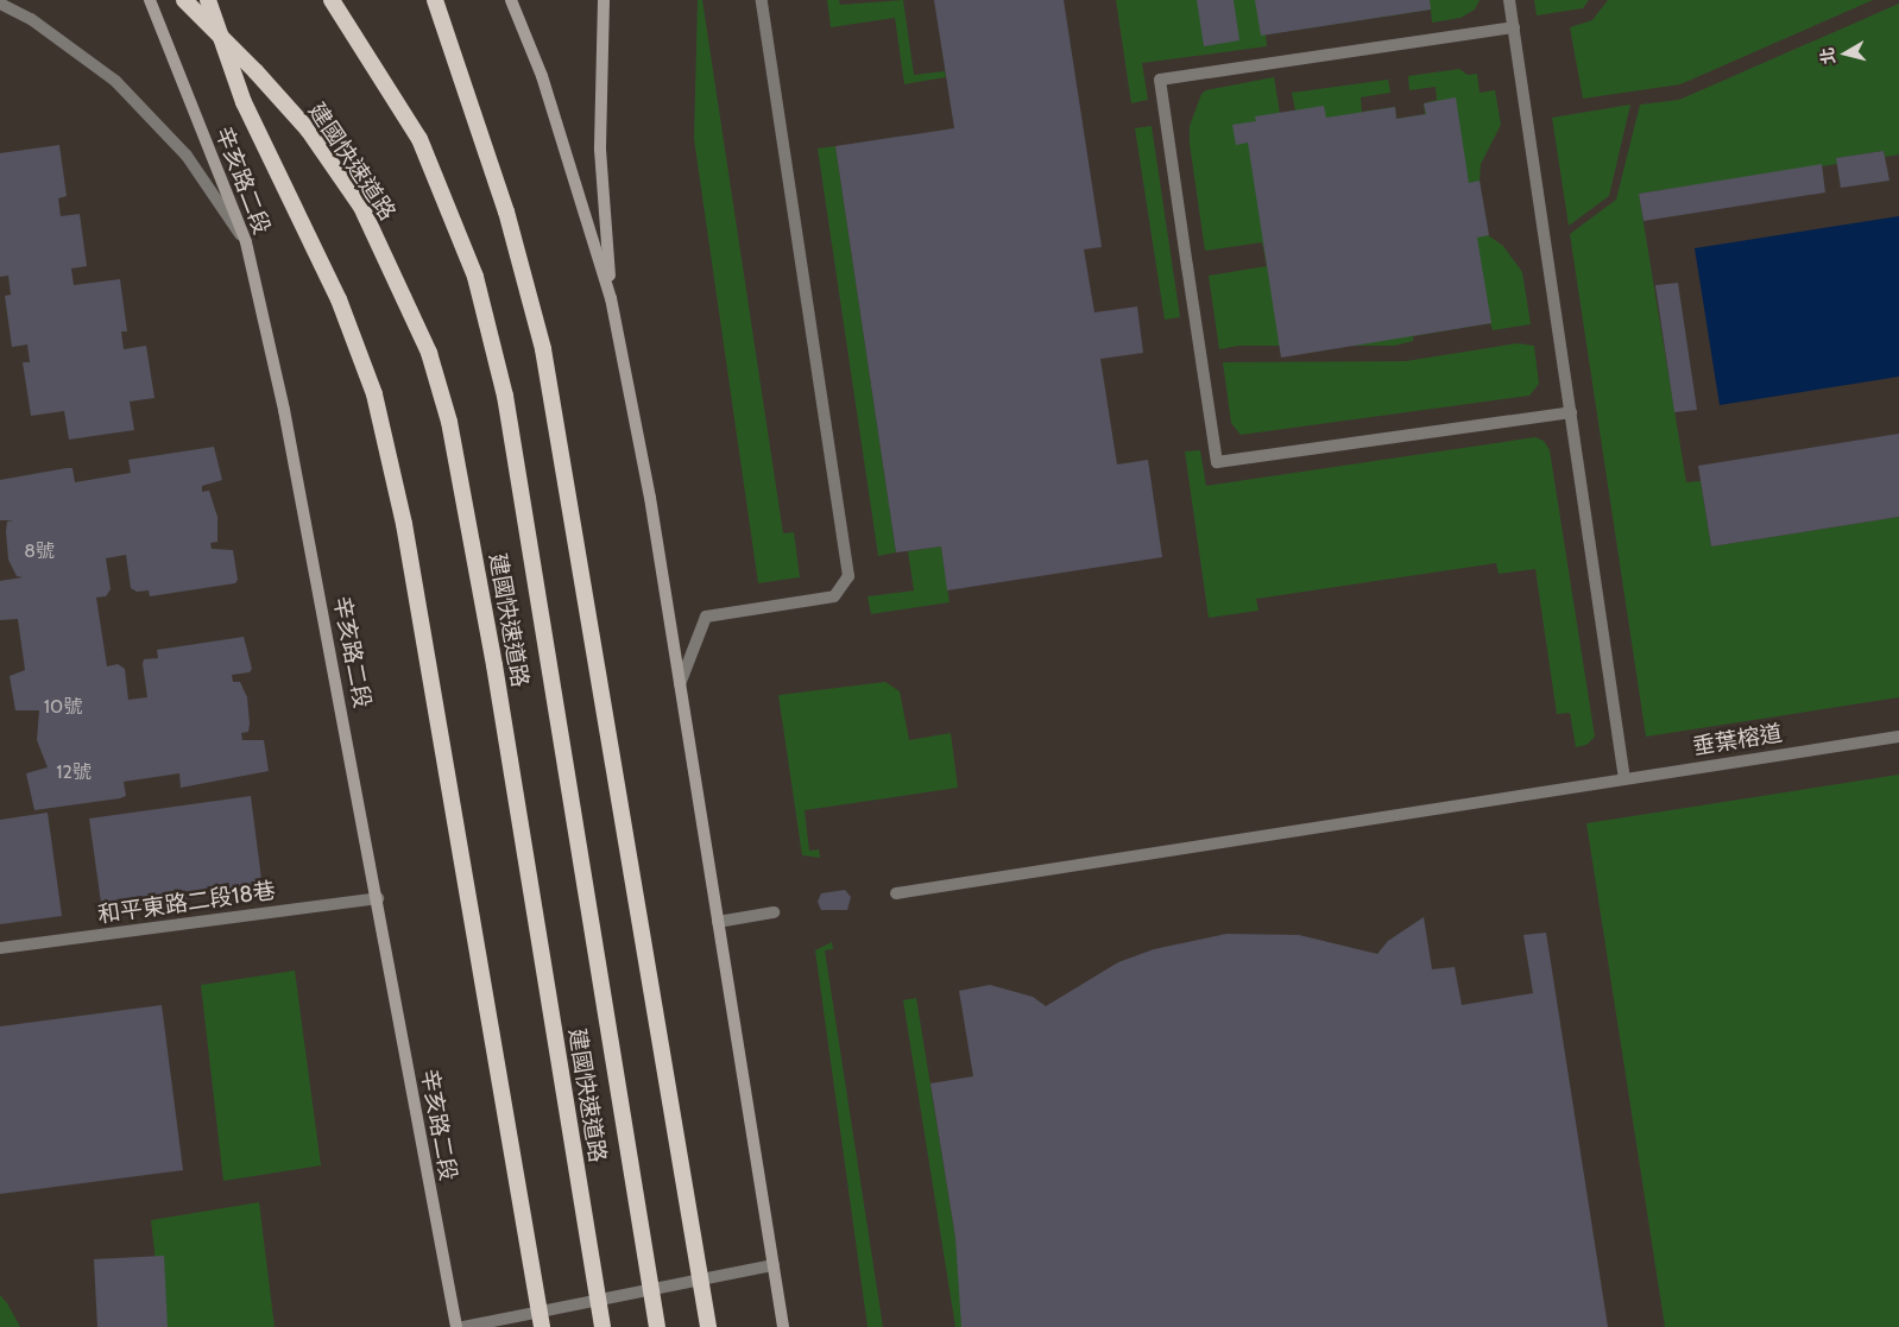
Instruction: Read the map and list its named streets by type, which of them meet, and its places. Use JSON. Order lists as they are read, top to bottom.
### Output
{
  "streets": {
    "highway": ["建國快速道路"],
    "main road": ["辛亥路二段"],
    "street": ["垂葉榕道", "和平東路二段18巷"]
  },
  "crossings": [
    ["辛亥路二段", "和平東路二段18巷"]
  ],
  "house_numbers": ["8號", "10號", "12號"],
  "north": "left"
}
